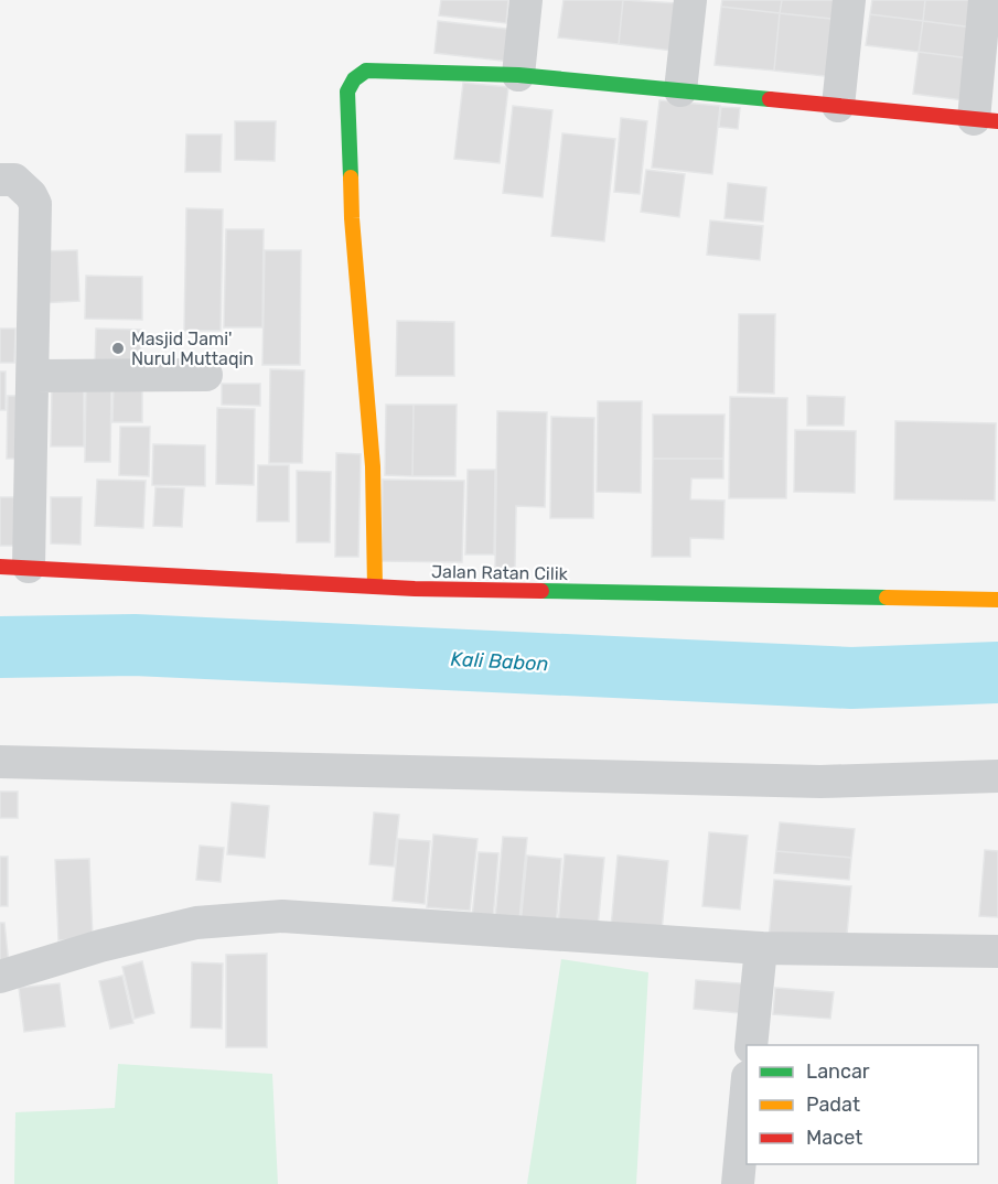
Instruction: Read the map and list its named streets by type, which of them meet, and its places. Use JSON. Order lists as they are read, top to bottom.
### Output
{
  "streets": {
    "street": ["Jalan Ratan Cilik"]
  },
  "water": ["Kali Babon"],
  "places": ["Masjid Jami' Nurul Muttaqin"],
  "legend": ["Lancar", "Padat", "Macet"]
}
